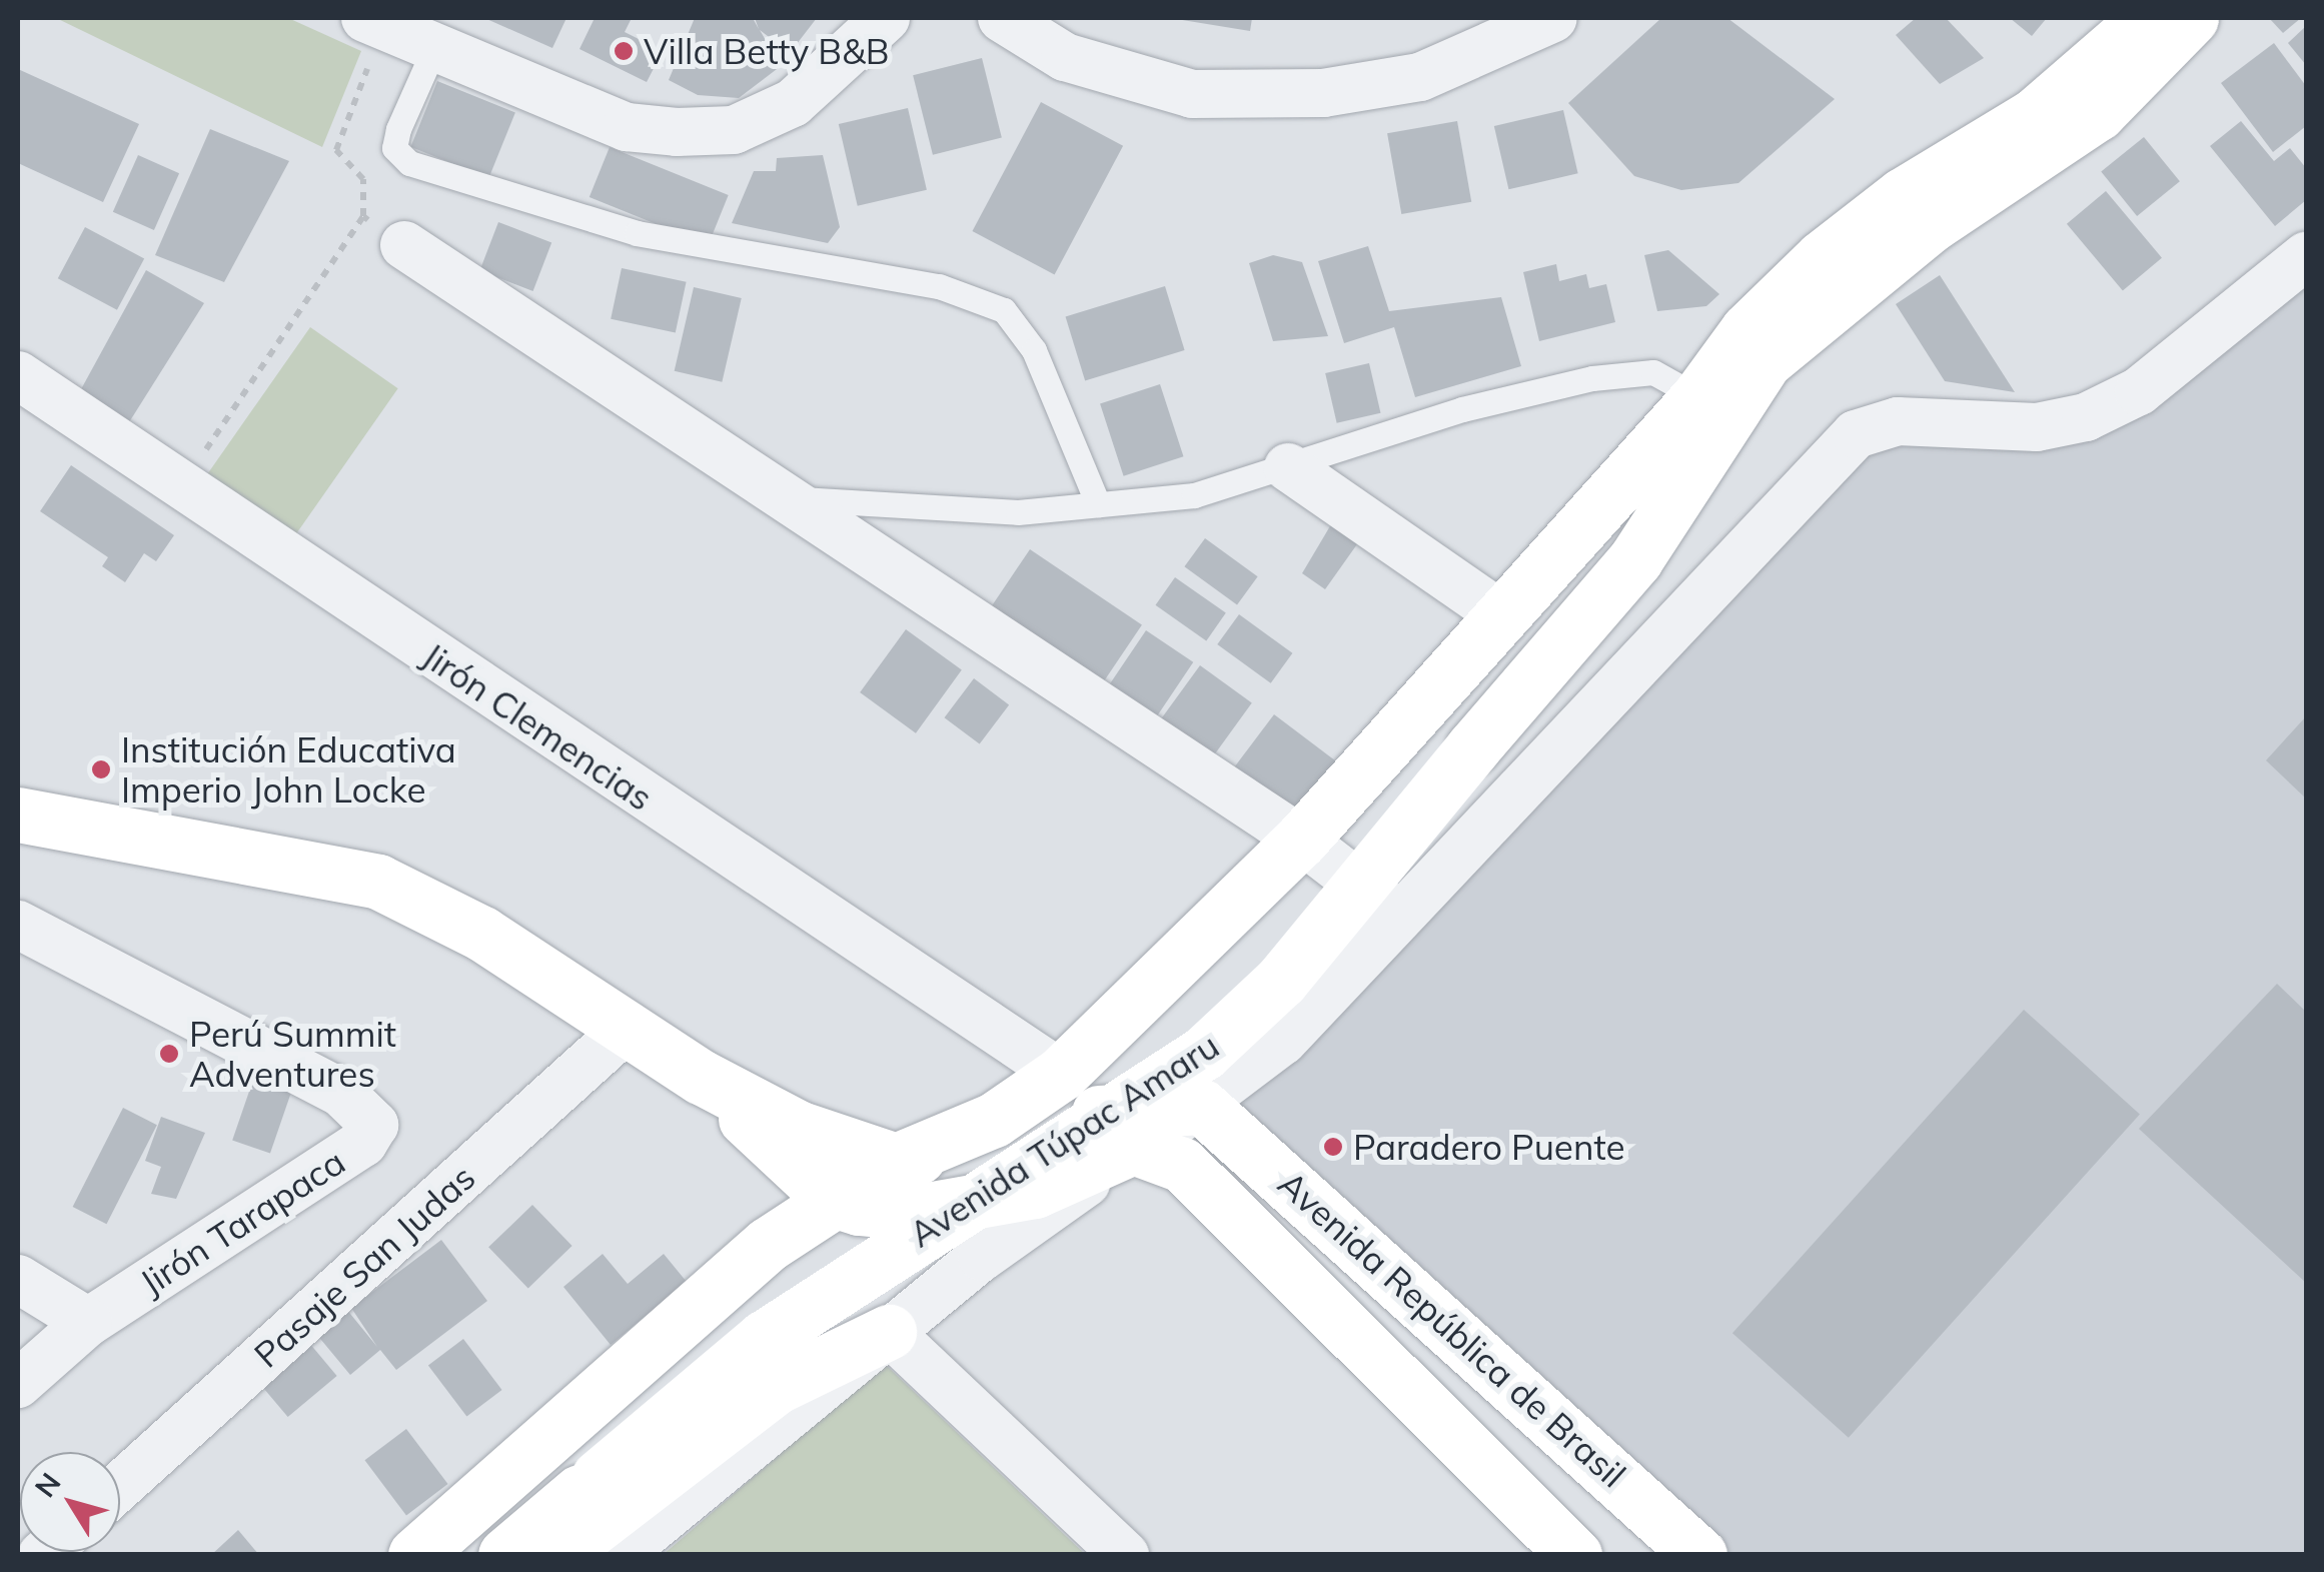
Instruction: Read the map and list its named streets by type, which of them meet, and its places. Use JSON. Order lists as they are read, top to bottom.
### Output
{
  "streets": {
    "main road": ["Avenida República de Brasil"],
    "street": [
      "Jirón Clemencias",
      "Avenida Túpac Amaru",
      "Jirón Tarapaca",
      "Pasaje San Judas"
    ]
  },
  "crossings": [
    ["Avenida Túpac Amaru", "Avenida República de Brasil"]
  ],
  "places": [
    "Villa Betty B&B",
    "Institución Educativa Imperio John Locke",
    "Perú Summit Adventures",
    "Paradero Puente"
  ],
  "north": "top left"
}
